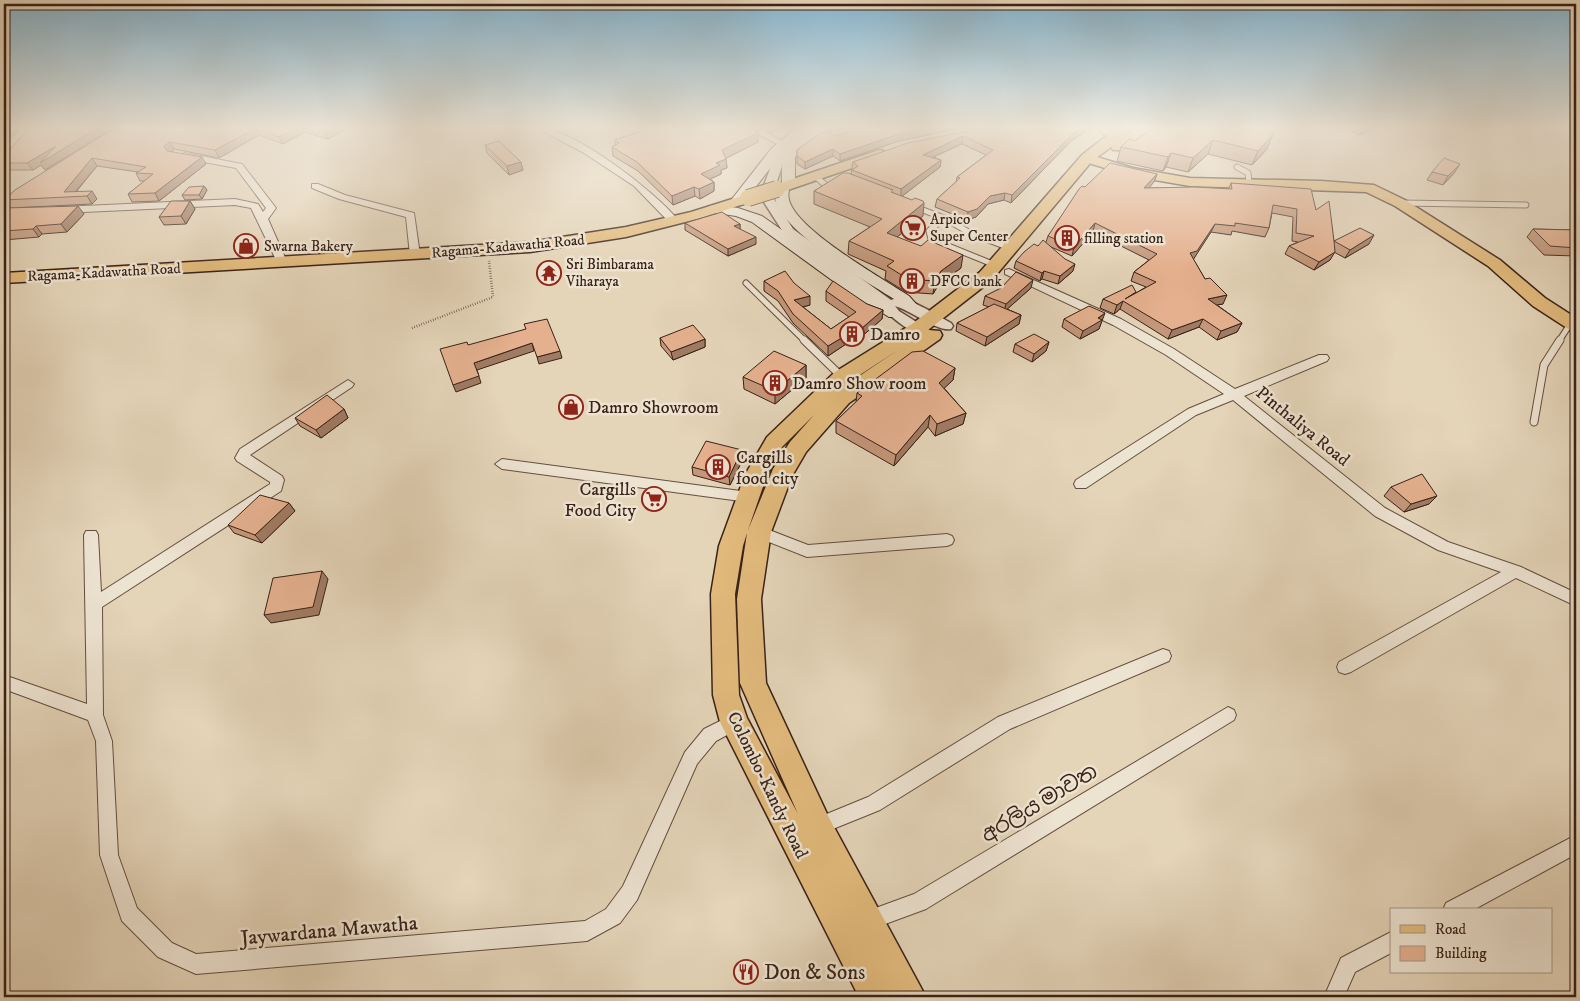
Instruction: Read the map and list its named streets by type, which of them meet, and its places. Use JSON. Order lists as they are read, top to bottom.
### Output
{
  "streets": {
    "highway": ["Colombo-Kandy Road"],
    "main road": ["Ragama-Kadawatha Road"],
    "street": ["Pinthaliya Road", "අරලිය මාවත", "Jaywardana Mawatha"]
  },
  "crossings": [
    ["Pinthaliya Road", "Colombo-Kandy Road"],
    ["Colombo-Kandy Road", "අරලිය මාවත"],
    ["Colombo-Kandy Road", "Jaywardana Mawatha"]
  ],
  "places": {
    "supermarket": ["Arpico Super Center", "Cargills Food City"],
    "building": [
      "filling station",
      "DFCC bank",
      "Damro",
      "Damro Show room",
      "Cargills food city"
    ],
    "shop": ["Swarna Bakery", "Damro Showroom"],
    "temple": ["Sri Bimbarama Viharaya"],
    "restaurant": ["Don & Sons"]
  },
  "legend": ["Road", "Building"]
}
